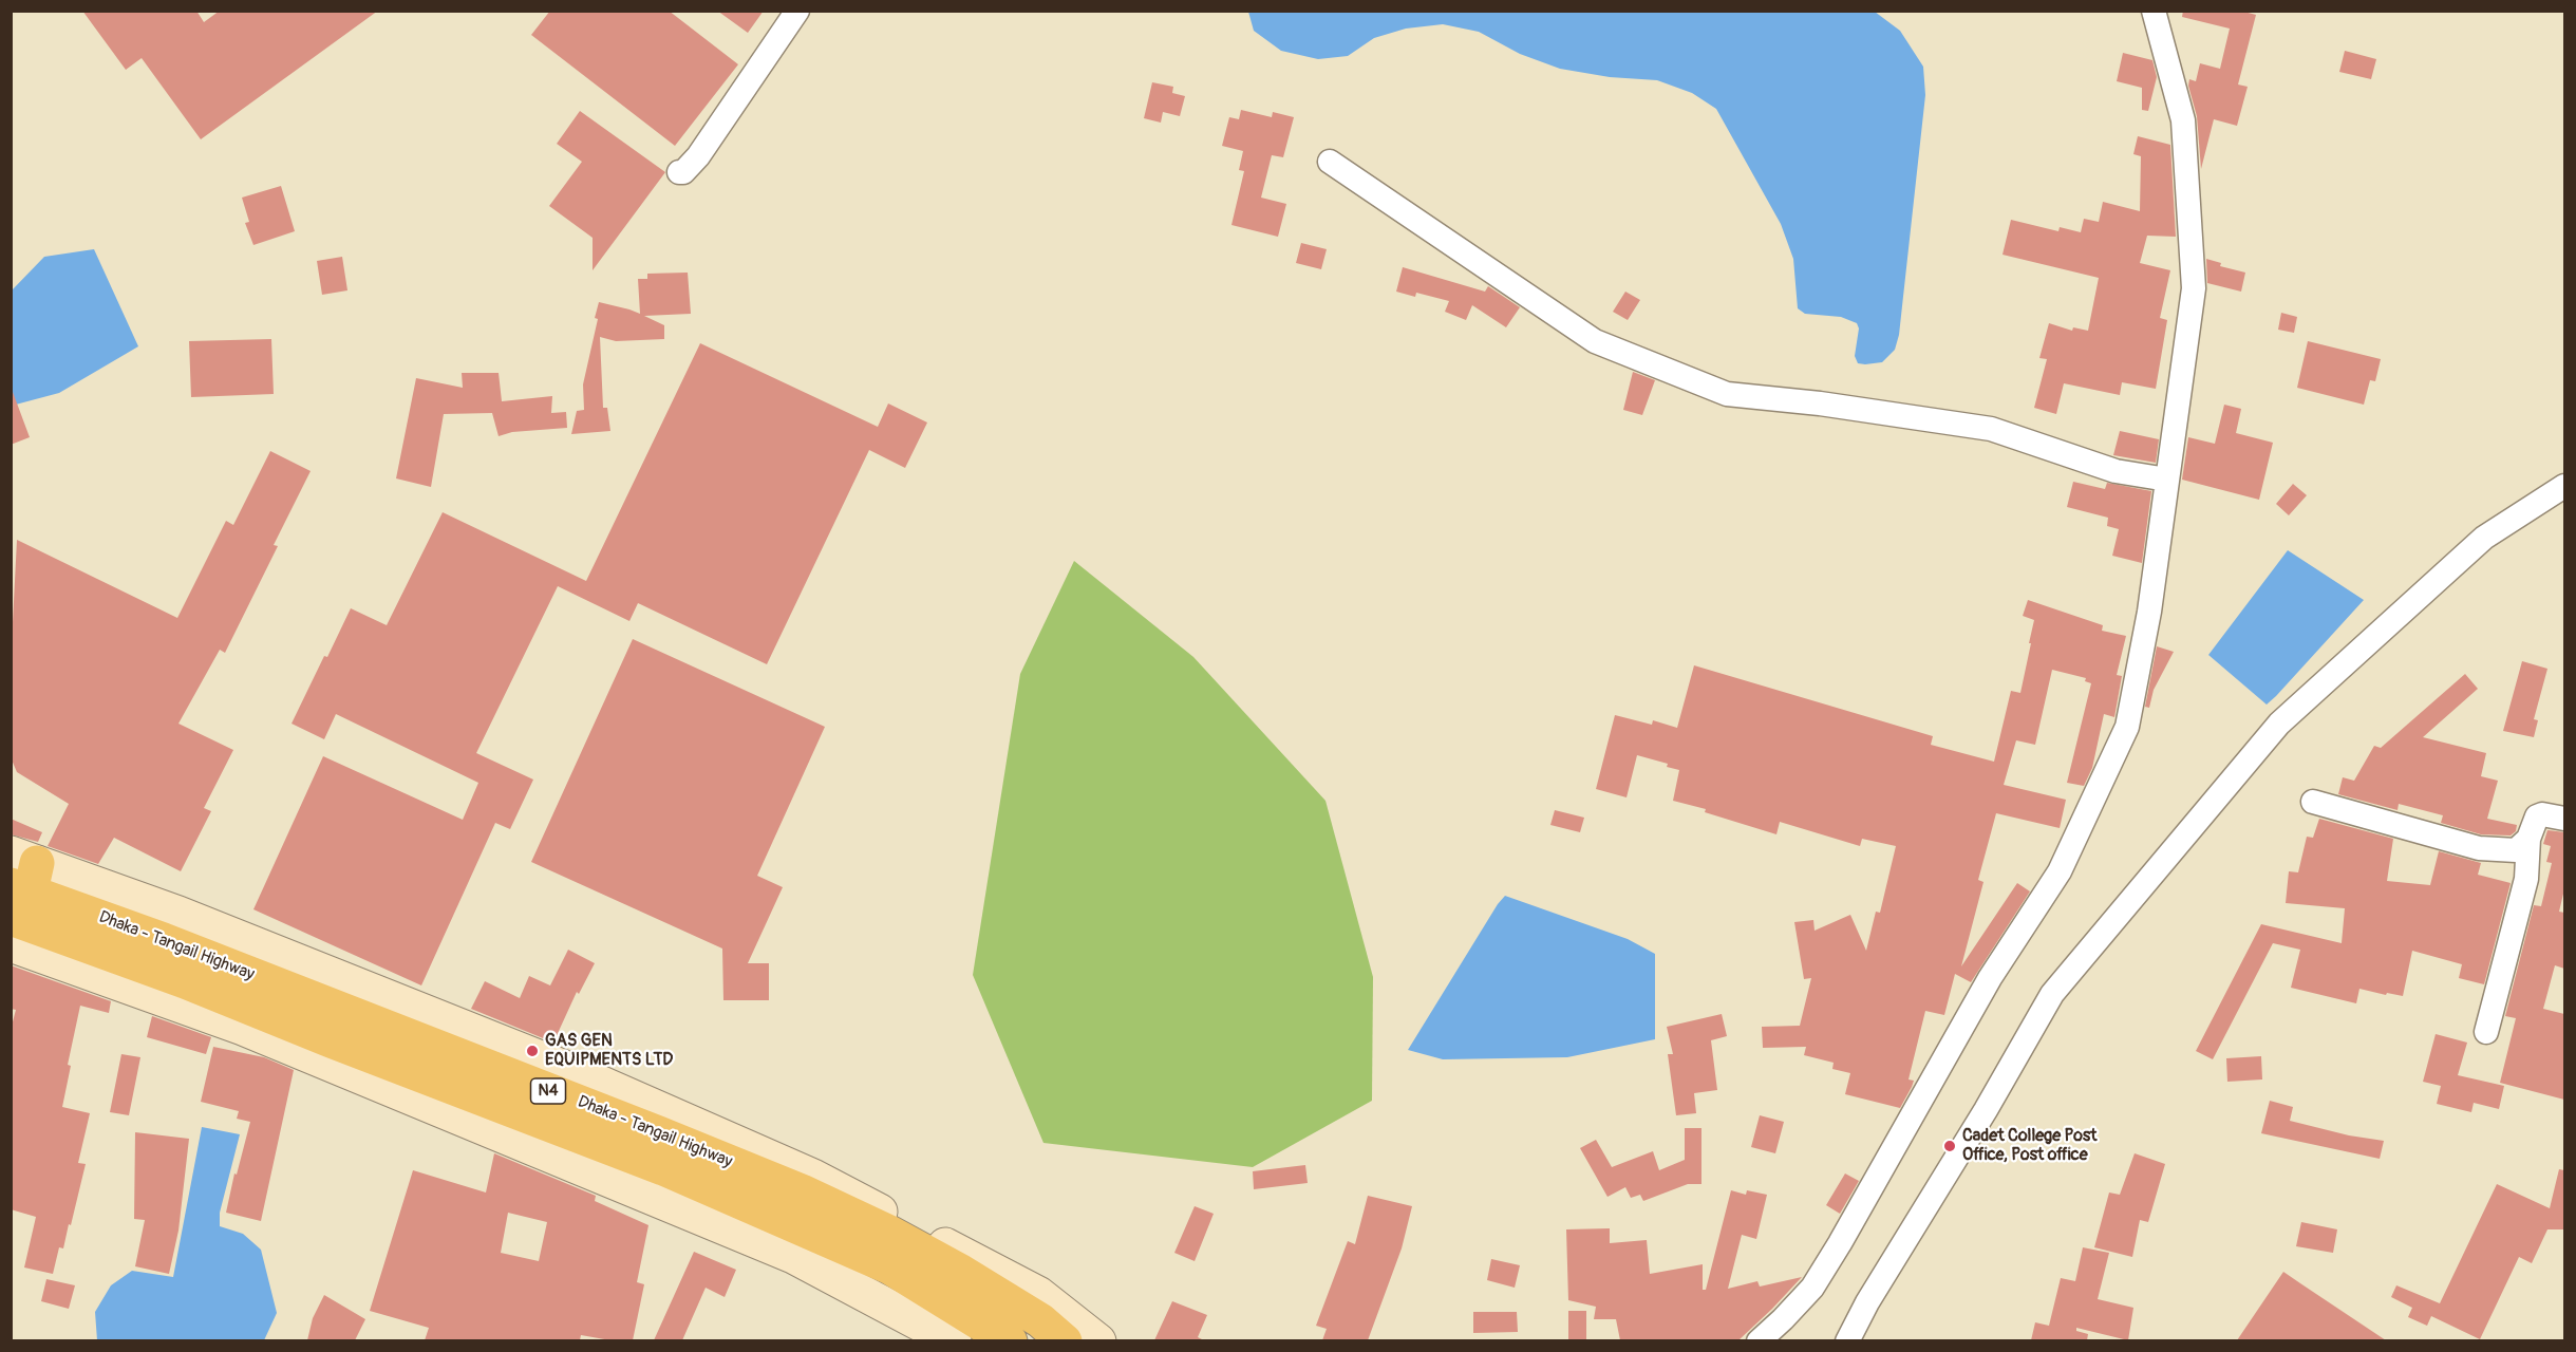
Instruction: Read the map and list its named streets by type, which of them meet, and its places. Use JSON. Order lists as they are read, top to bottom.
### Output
{
  "streets": {
    "highway": ["Dhaka - Tangail Highway", "N4"]
  },
  "places": ["GAS GEN EQUIPMENTS LTD", "Cadet College Post Office, Post office"]
}
